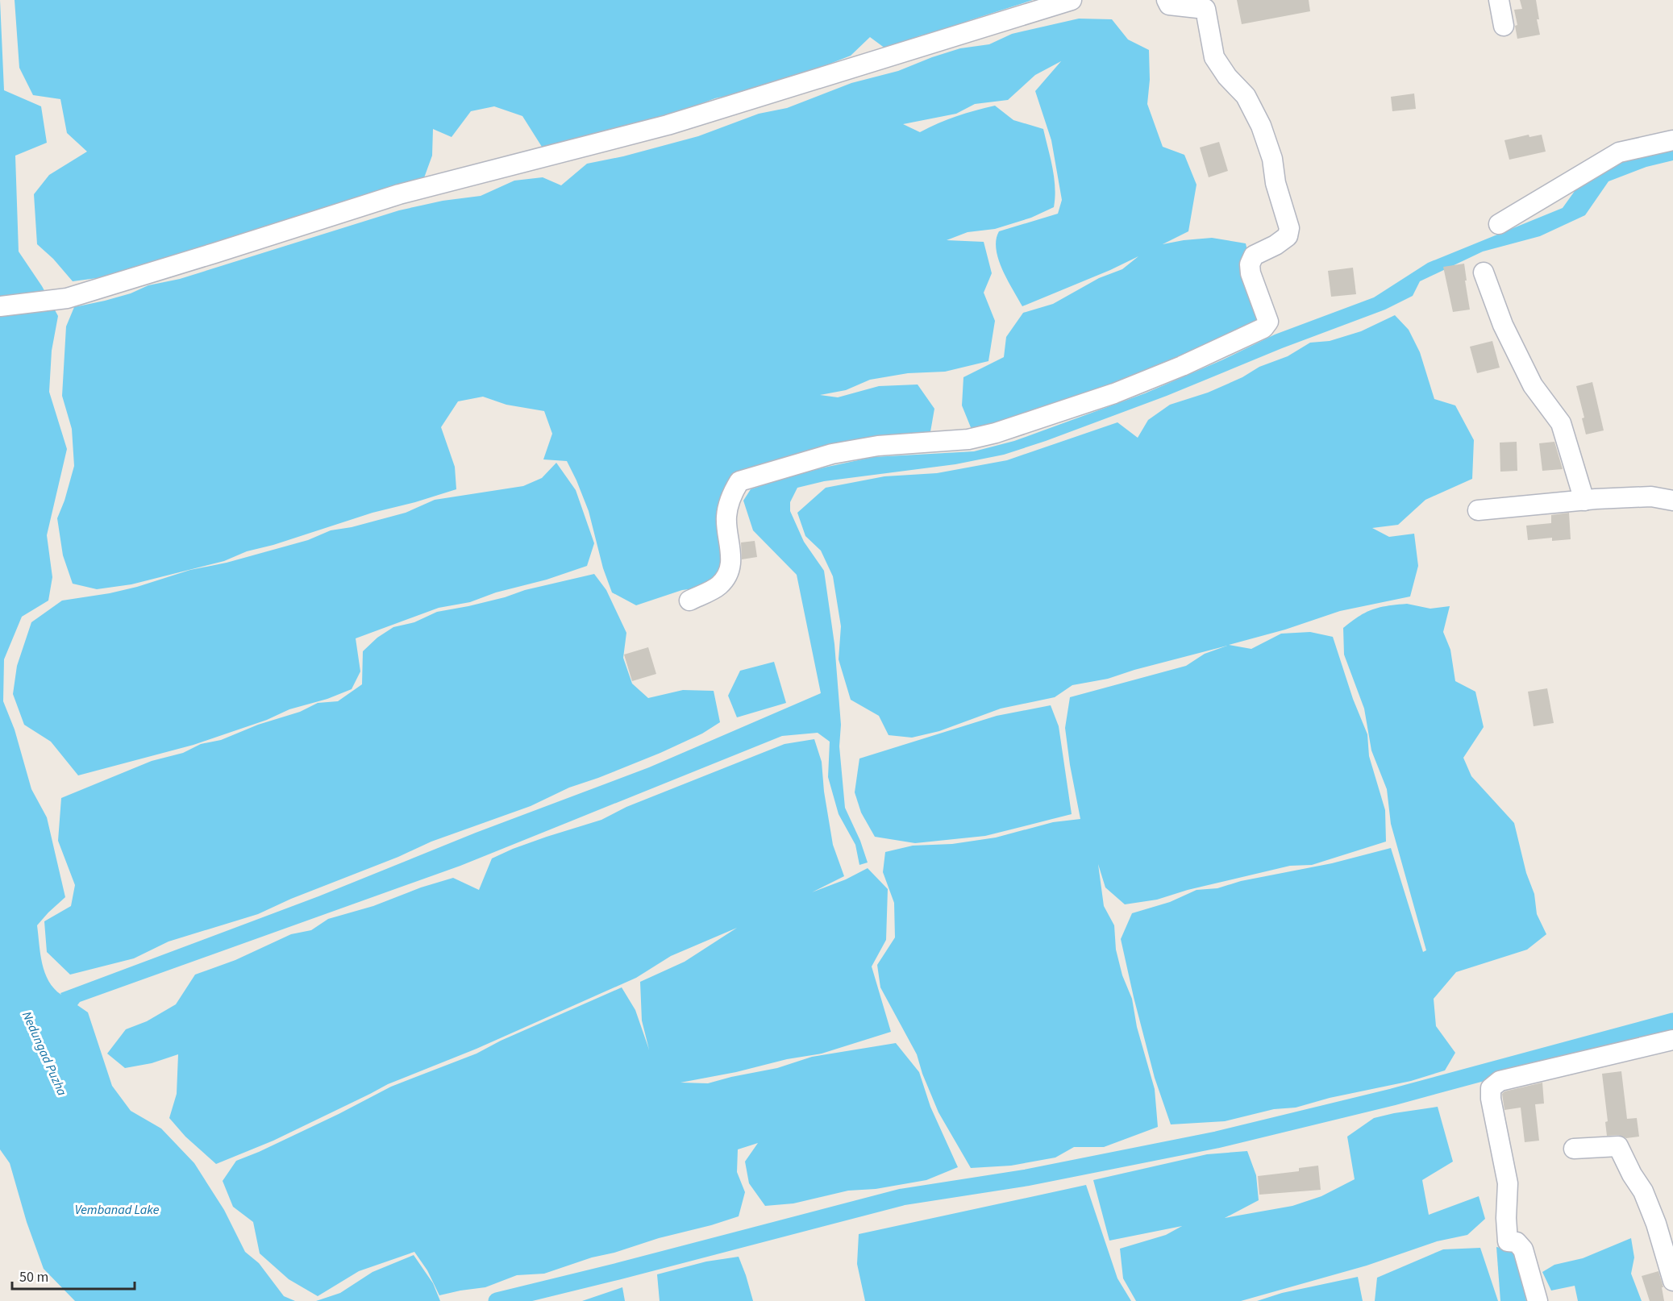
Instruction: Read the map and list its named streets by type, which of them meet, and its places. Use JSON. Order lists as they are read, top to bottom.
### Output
{
  "water": ["Nedungad Puzha", "Vembanad Lake"],
  "scale_bar": "50 m"
}
